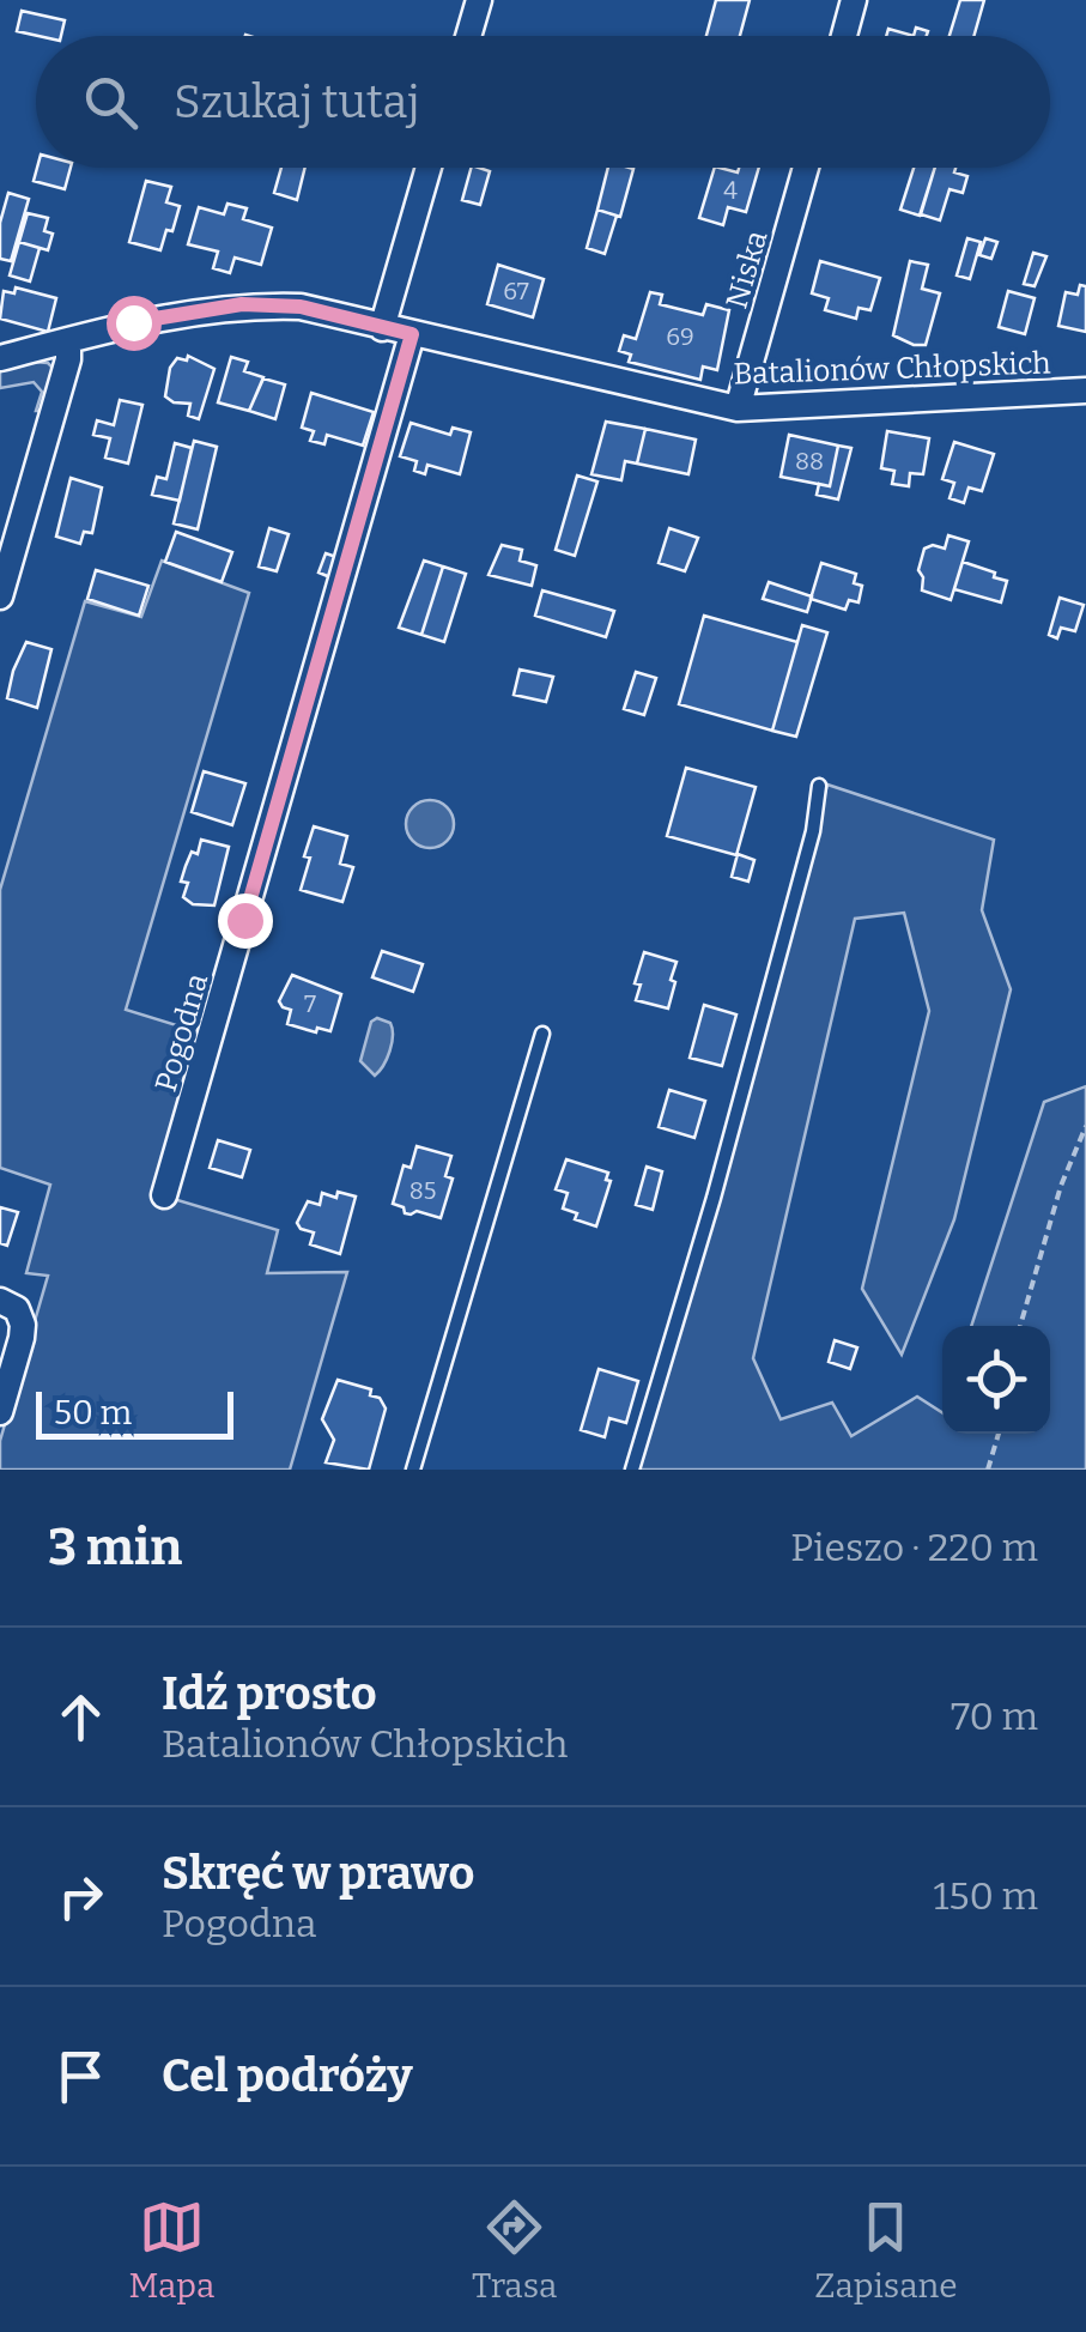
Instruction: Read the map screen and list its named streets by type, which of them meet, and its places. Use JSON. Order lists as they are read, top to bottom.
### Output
{
  "streets": {
    "street": ["Niska", "Batalionów Chłopskich", "Pogodna"]
  },
  "crossings": [
    ["Niska", "Batalionów Chłopskich"],
    ["Batalionów Chłopskich", "Pogodna"]
  ],
  "house_numbers": [
    "4",
    "67",
    "69",
    "88",
    "7",
    "85"
  ],
  "scale_bar": "50 m",
  "page": {
    "search": "Szukaj tutaj",
    "scale": "50 m",
    "heading": ["3 min", "Pieszo · 220 m"],
    "list": [
      ["Idź prosto", "Batalionów Chłopskich", "70 m"],
      ["Skręć w prawo", "Pogodna", "150 m"],
      "Cel podróży"
    ],
    "nav": ["Mapa", "Trasa", "Zapisane"]
  }
}
